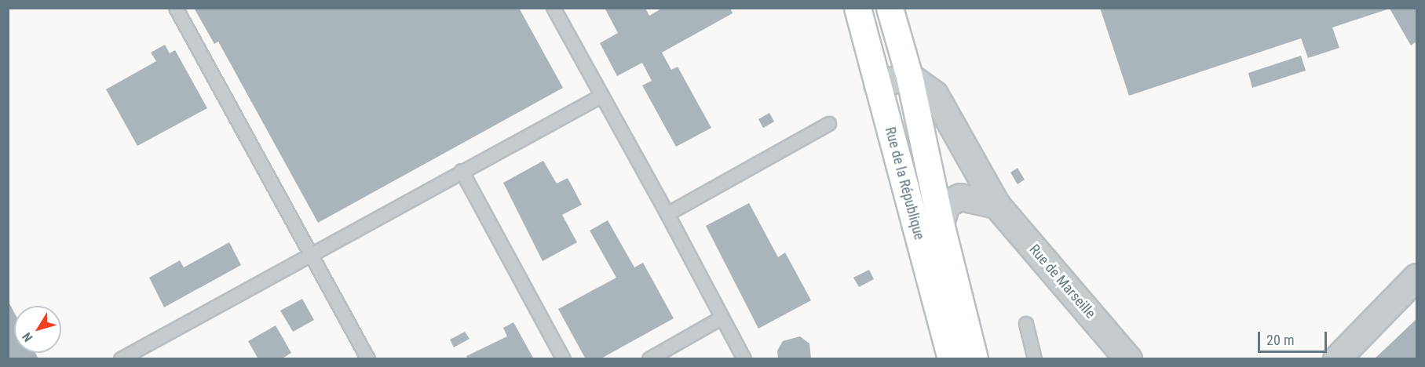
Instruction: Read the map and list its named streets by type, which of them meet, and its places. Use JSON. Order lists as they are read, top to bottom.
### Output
{
  "streets": {
    "main road": ["Rue de la République"],
    "street": ["Rue de Marseille"]
  },
  "crossings": [
    ["Rue de la République", "Rue de Marseille"]
  ],
  "scale_bar": "20 m",
  "north": "bottom left"
}
